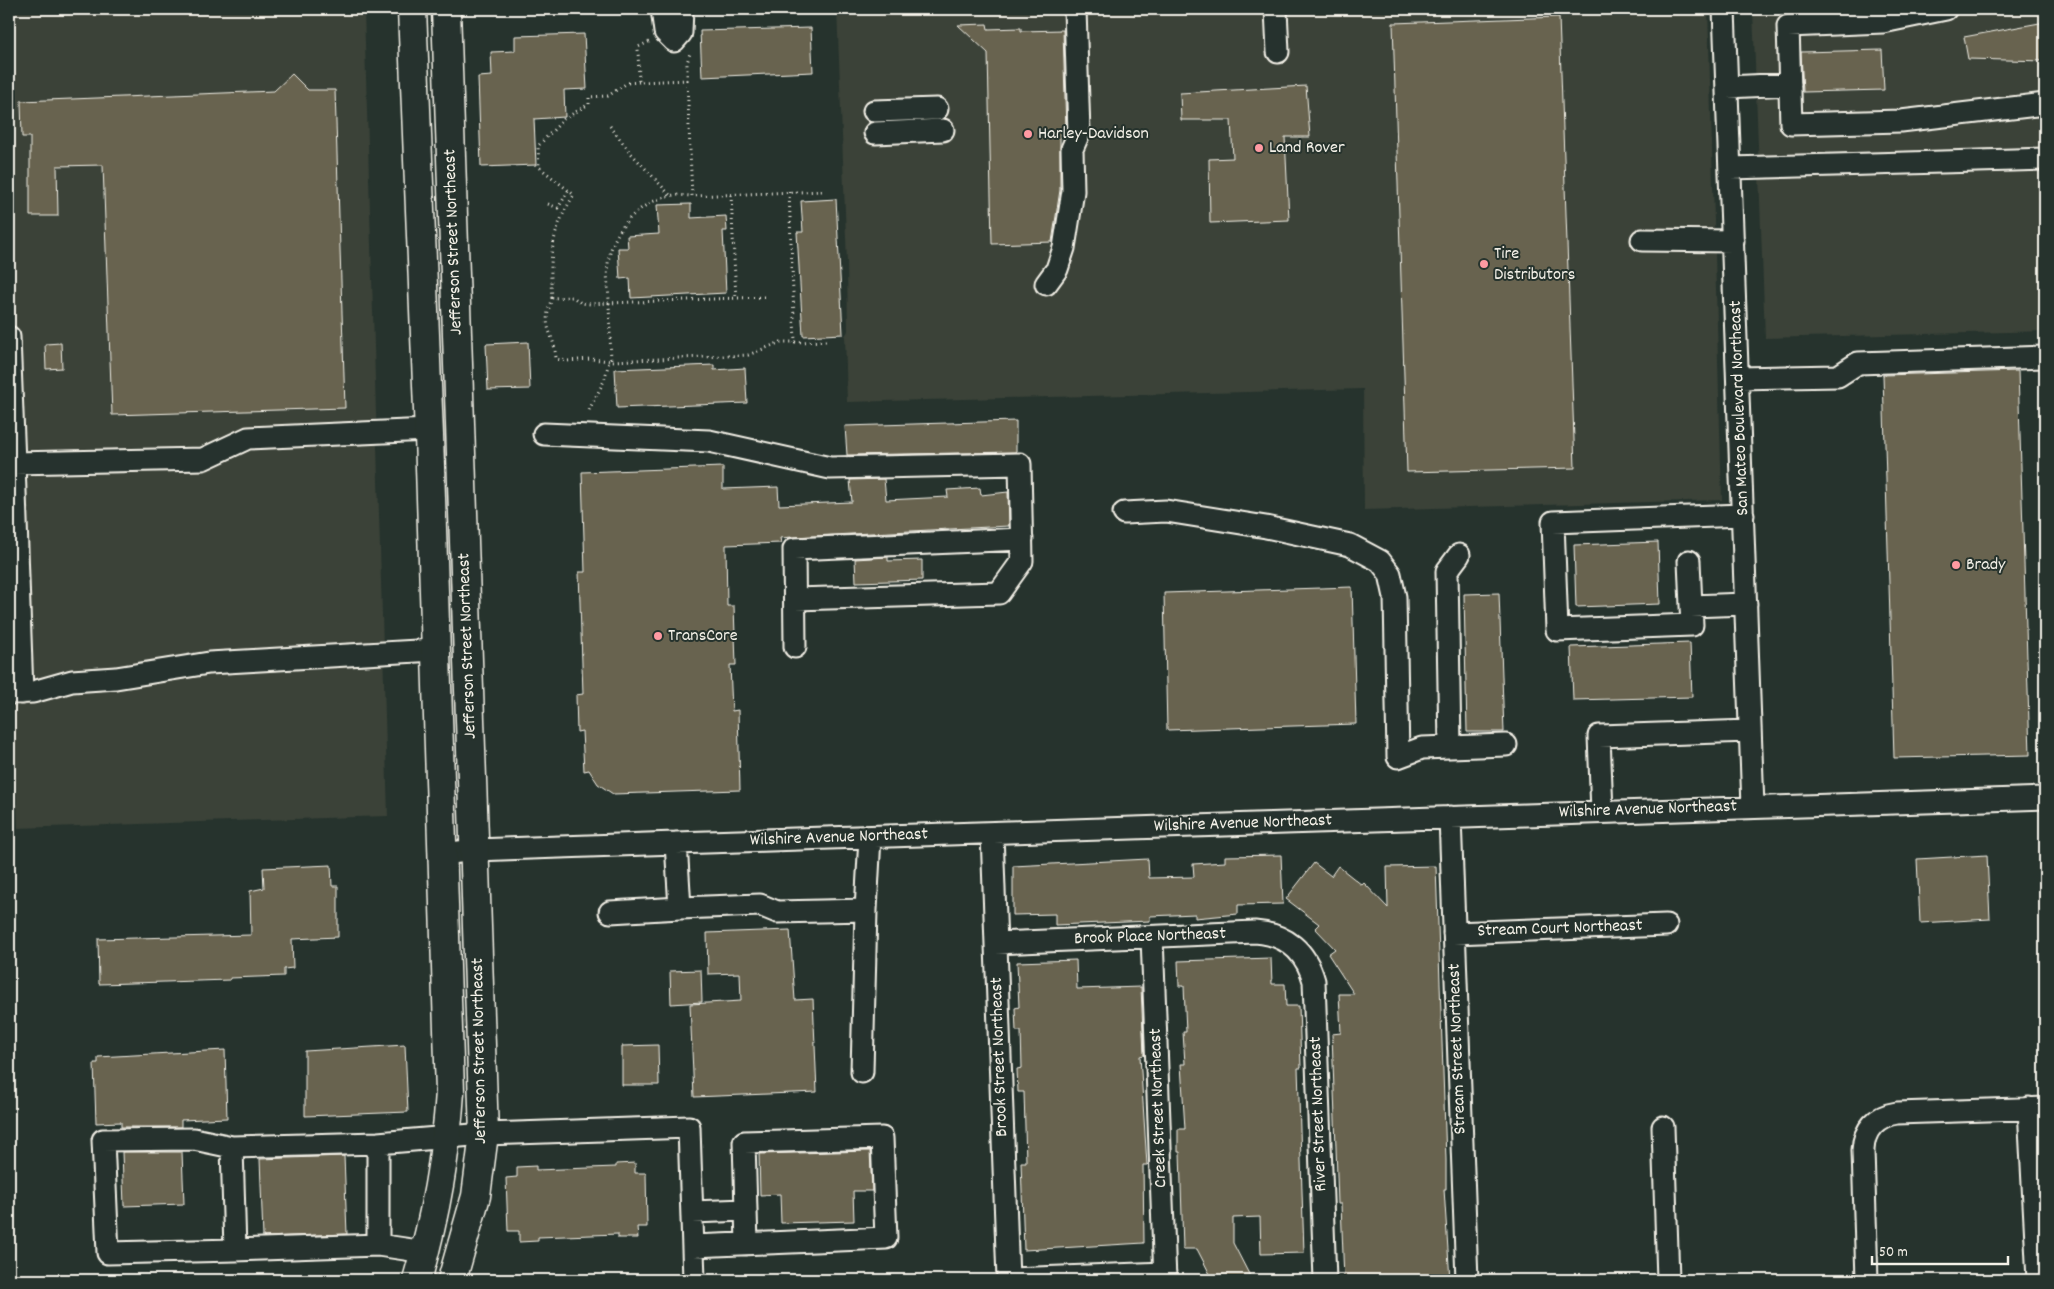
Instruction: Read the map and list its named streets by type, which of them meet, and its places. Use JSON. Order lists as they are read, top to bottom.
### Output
{
  "streets": {
    "main road": ["Jefferson Street Northeast"],
    "street": [
      "San Mateo Boulevard Northeast",
      "Wilshire Avenue Northeast",
      "Stream Court Northeast",
      "Brook Place Northeast",
      "Stream Street Northeast",
      "Brook Street Northeast",
      "Creek Street Northeast",
      "River Street Northeast"
    ]
  },
  "crossings": [
    ["Jefferson Street Northeast", "Wilshire Avenue Northeast"],
    ["San Mateo Boulevard Northeast", "Wilshire Avenue Northeast"],
    ["Wilshire Avenue Northeast", "Stream Street Northeast"],
    ["Wilshire Avenue Northeast", "Brook Street Northeast"],
    ["Stream Court Northeast", "Stream Street Northeast"],
    ["Brook Place Northeast", "Brook Street Northeast"],
    ["Brook Place Northeast", "Creek Street Northeast"],
    ["Brook Place Northeast", "River Street Northeast"]
  ],
  "places": [
    "Harley-Davidson",
    "Land Rover",
    "Tire Distributors",
    "Brady",
    "TransCore"
  ],
  "scale_bar": "50 m"
}
